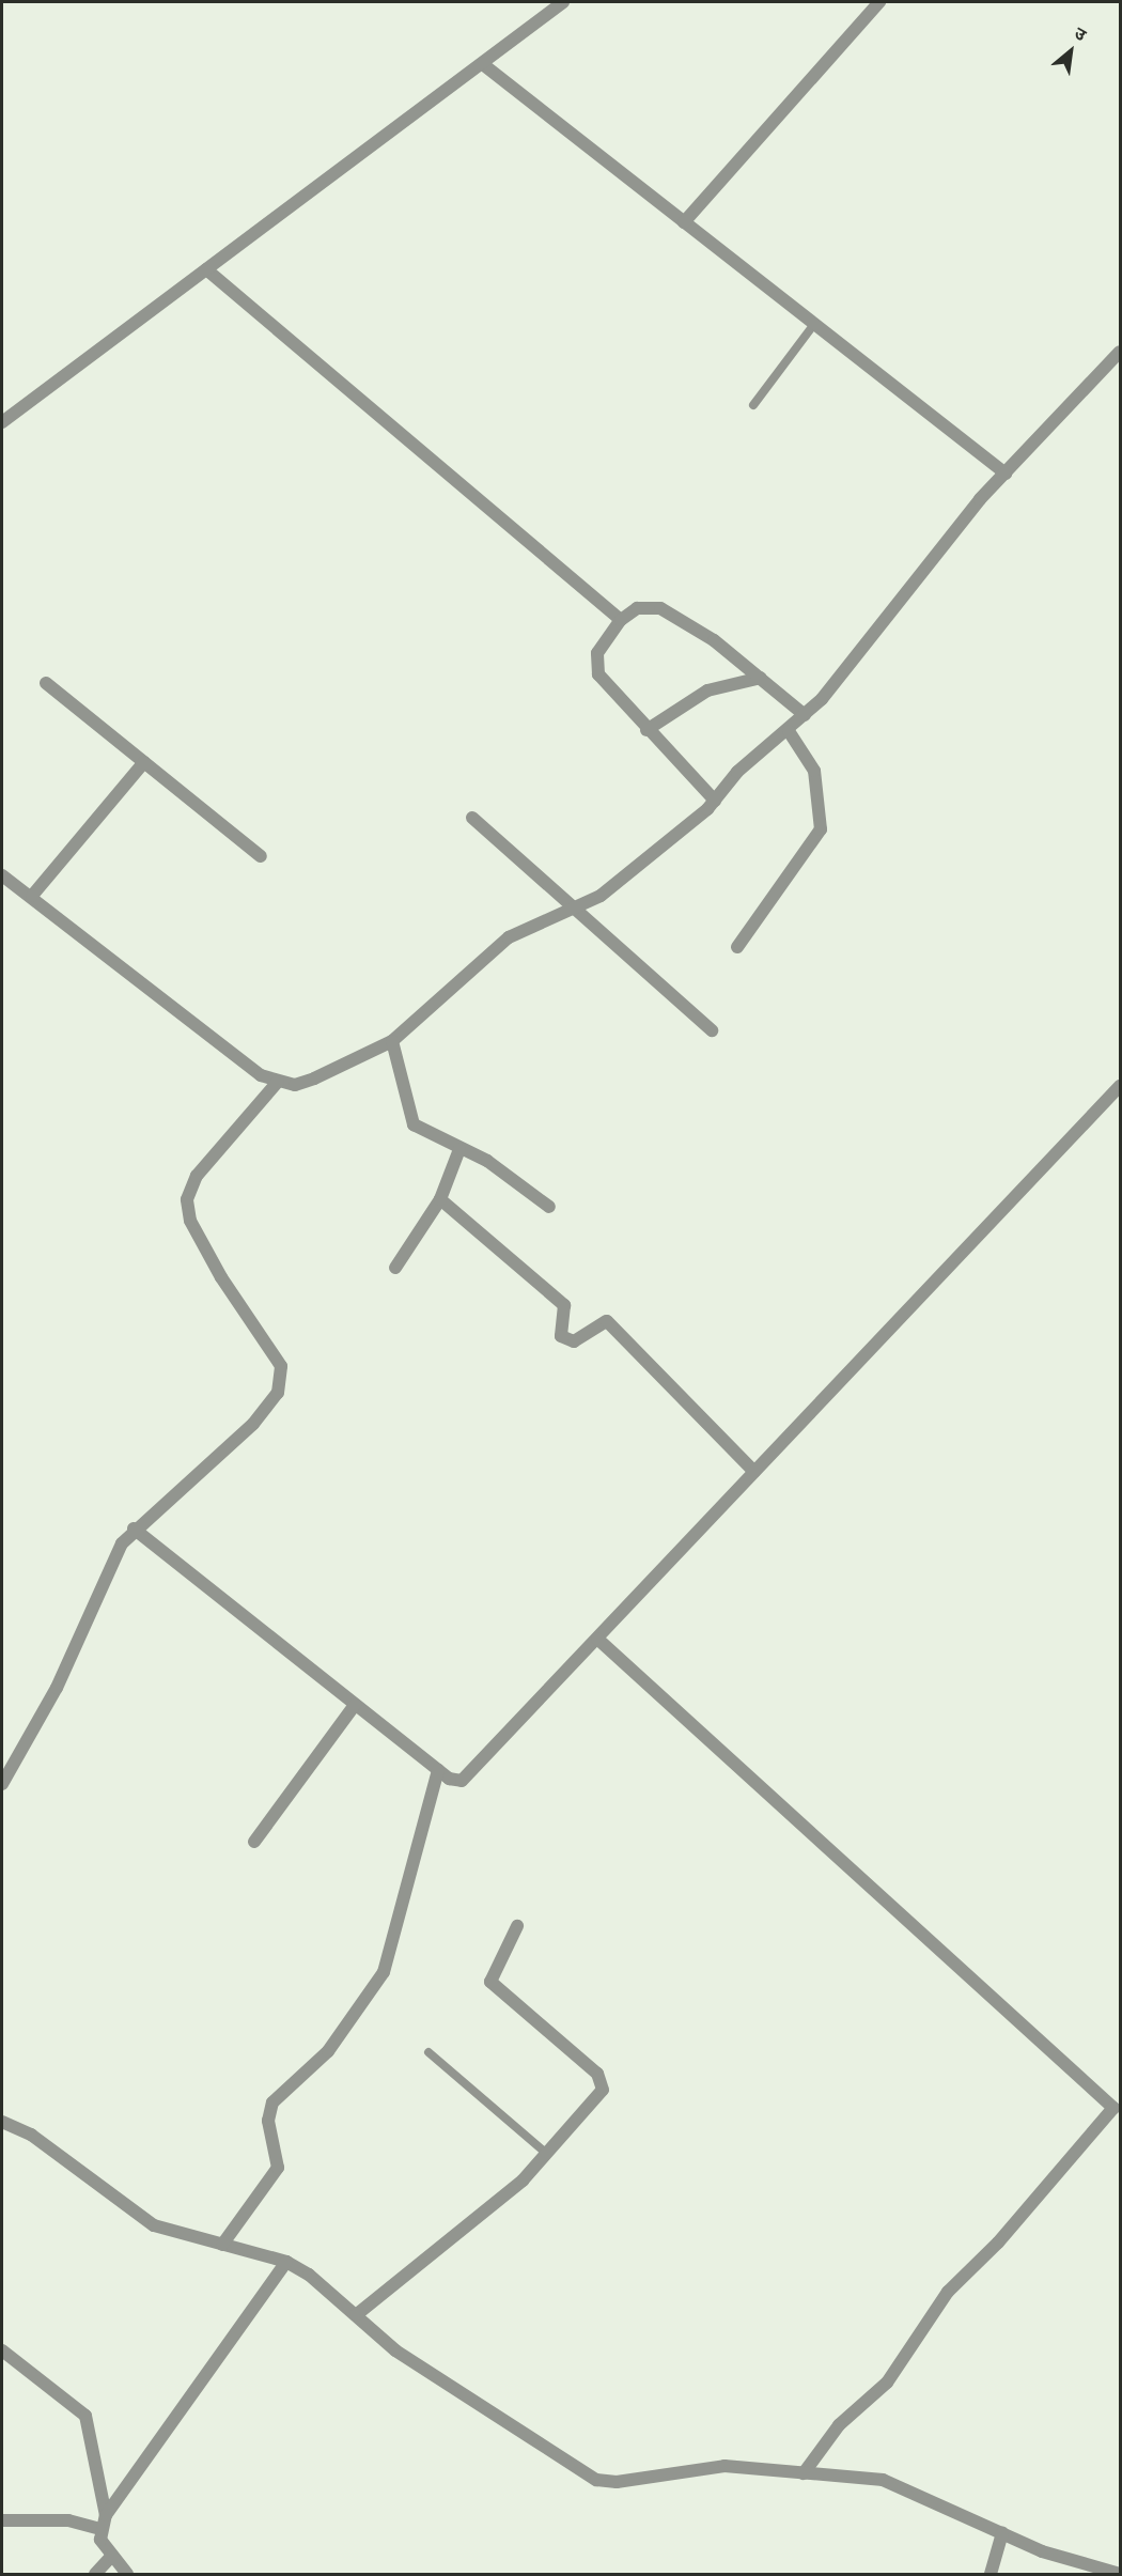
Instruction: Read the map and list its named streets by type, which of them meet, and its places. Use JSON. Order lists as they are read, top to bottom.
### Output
{
  "north": "top right"
}
